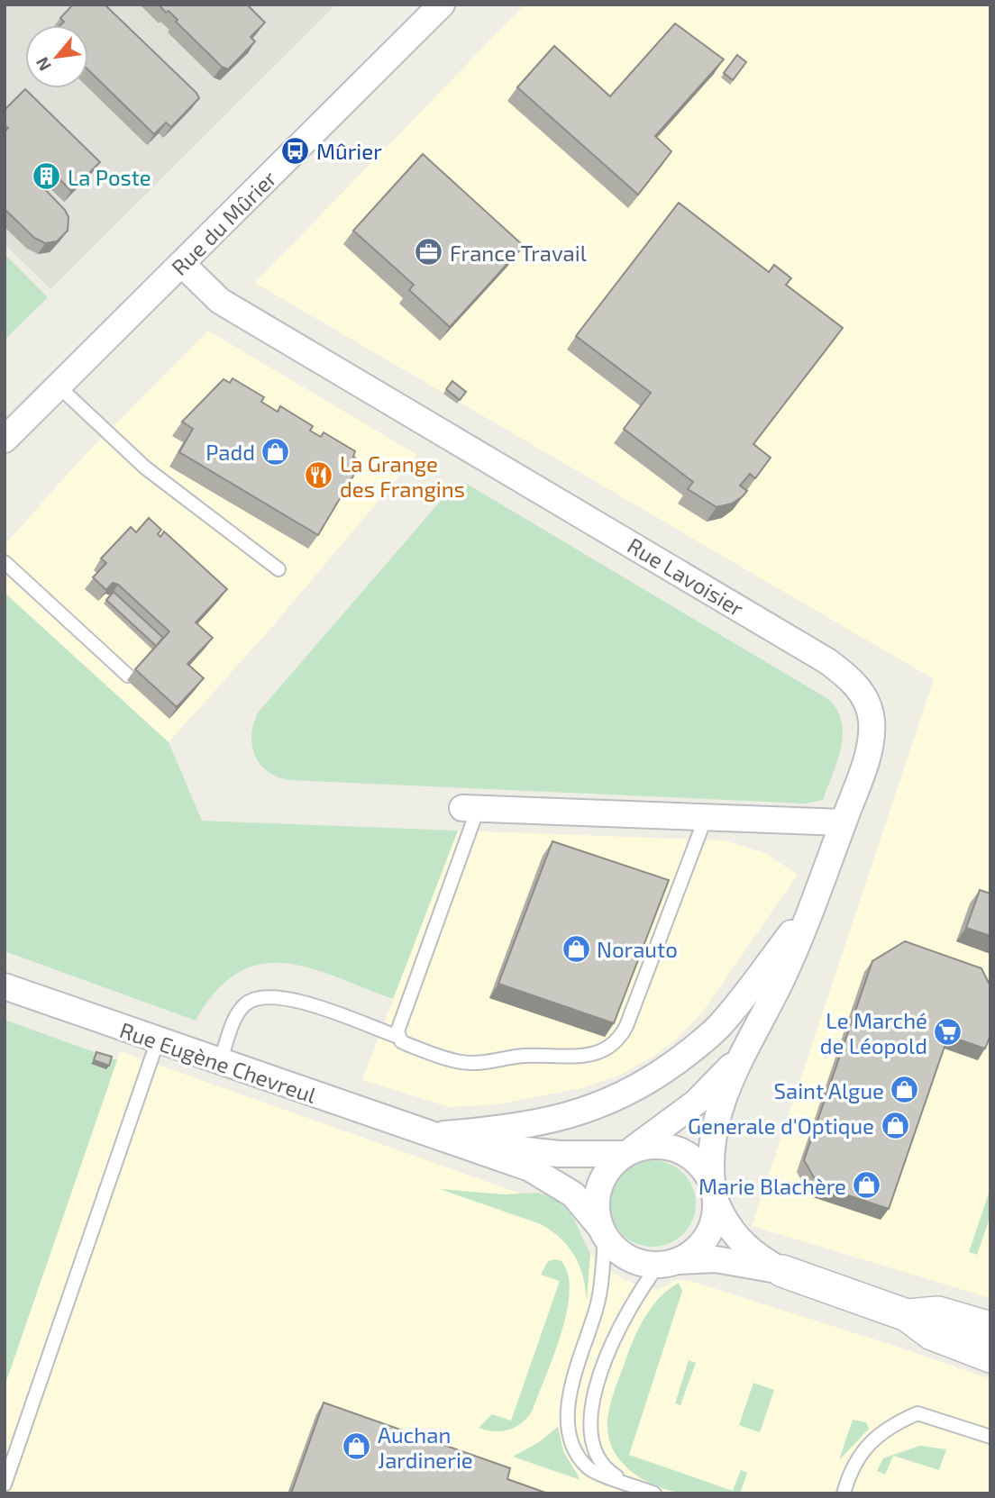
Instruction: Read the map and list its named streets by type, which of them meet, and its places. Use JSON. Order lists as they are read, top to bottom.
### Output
{
  "streets": {
    "street": ["Rue du Mûrier", "Rue Lavoisier", "Rue Eugène Chevreul"]
  },
  "crossings": [
    ["Rue du Mûrier", "Rue Lavoisier"],
    ["Rue Lavoisier", "Rue Eugène Chevreul"]
  ],
  "places": {
    "bus stop": ["Mûrier"],
    "building": ["La Poste"],
    "office": ["France Travail"],
    "shop": [
      "Padd",
      "Norauto",
      "Saint Algue",
      "Generale d'Optique",
      "Marie Blachère",
      "Auchan Jardinerie"
    ],
    "restaurant": ["La Grange des Frangins"],
    "supermarket": ["Le Marché de Léopold"]
  },
  "north": "bottom left"
}
